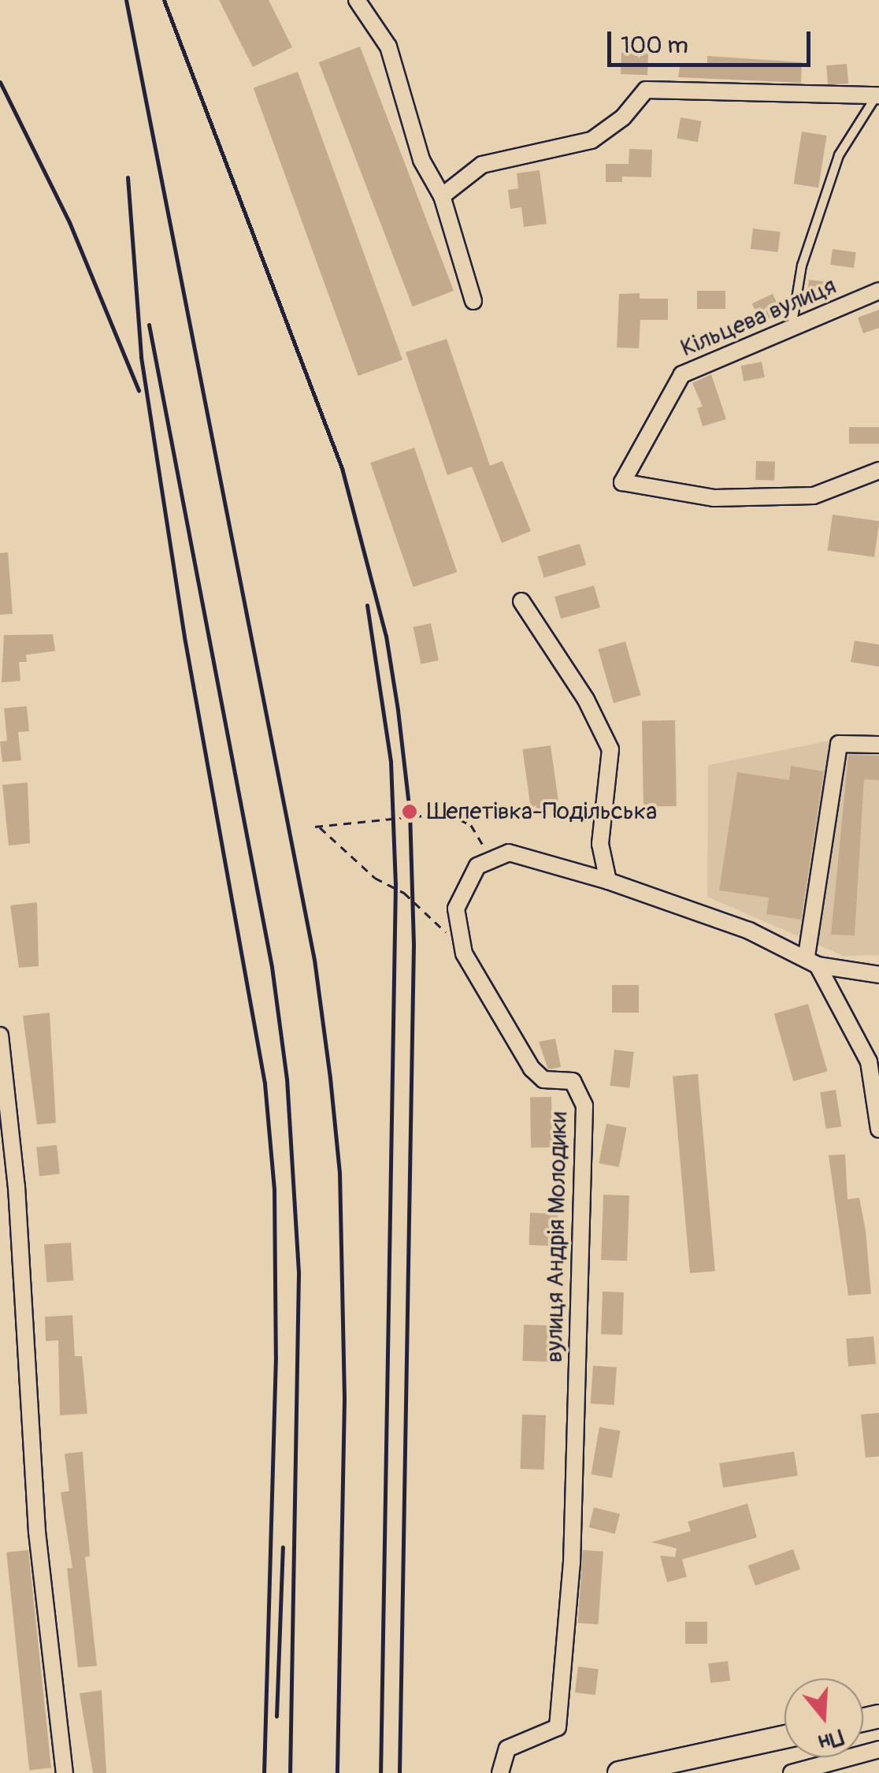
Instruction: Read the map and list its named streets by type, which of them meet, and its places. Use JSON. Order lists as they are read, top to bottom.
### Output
{
  "streets": {
    "street": ["Кільцева вулиця", "вулиця Андрія Молодики"]
  },
  "places": ["Шепетівка-Подільська"],
  "scale_bar": "100 m",
  "north": "bottom"
}
